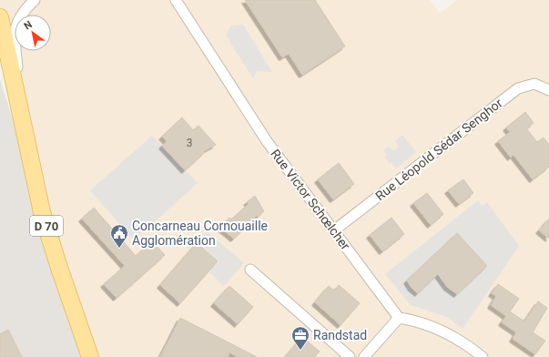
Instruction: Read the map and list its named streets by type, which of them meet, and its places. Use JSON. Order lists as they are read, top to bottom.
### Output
{
  "streets": {
    "main road": ["D 70"],
    "street": ["Rue Léopold Sédar Senghor", "Rue Victor Schœlcher"]
  },
  "crossings": [
    ["Rue Léopold Sédar Senghor", "Rue Victor Schœlcher"]
  ],
  "places": {
    "public building": ["Concarneau Cornouaille Agglomération"],
    "office": ["Randstad"]
  },
  "house_numbers": ["3"],
  "north": "top left"
}
